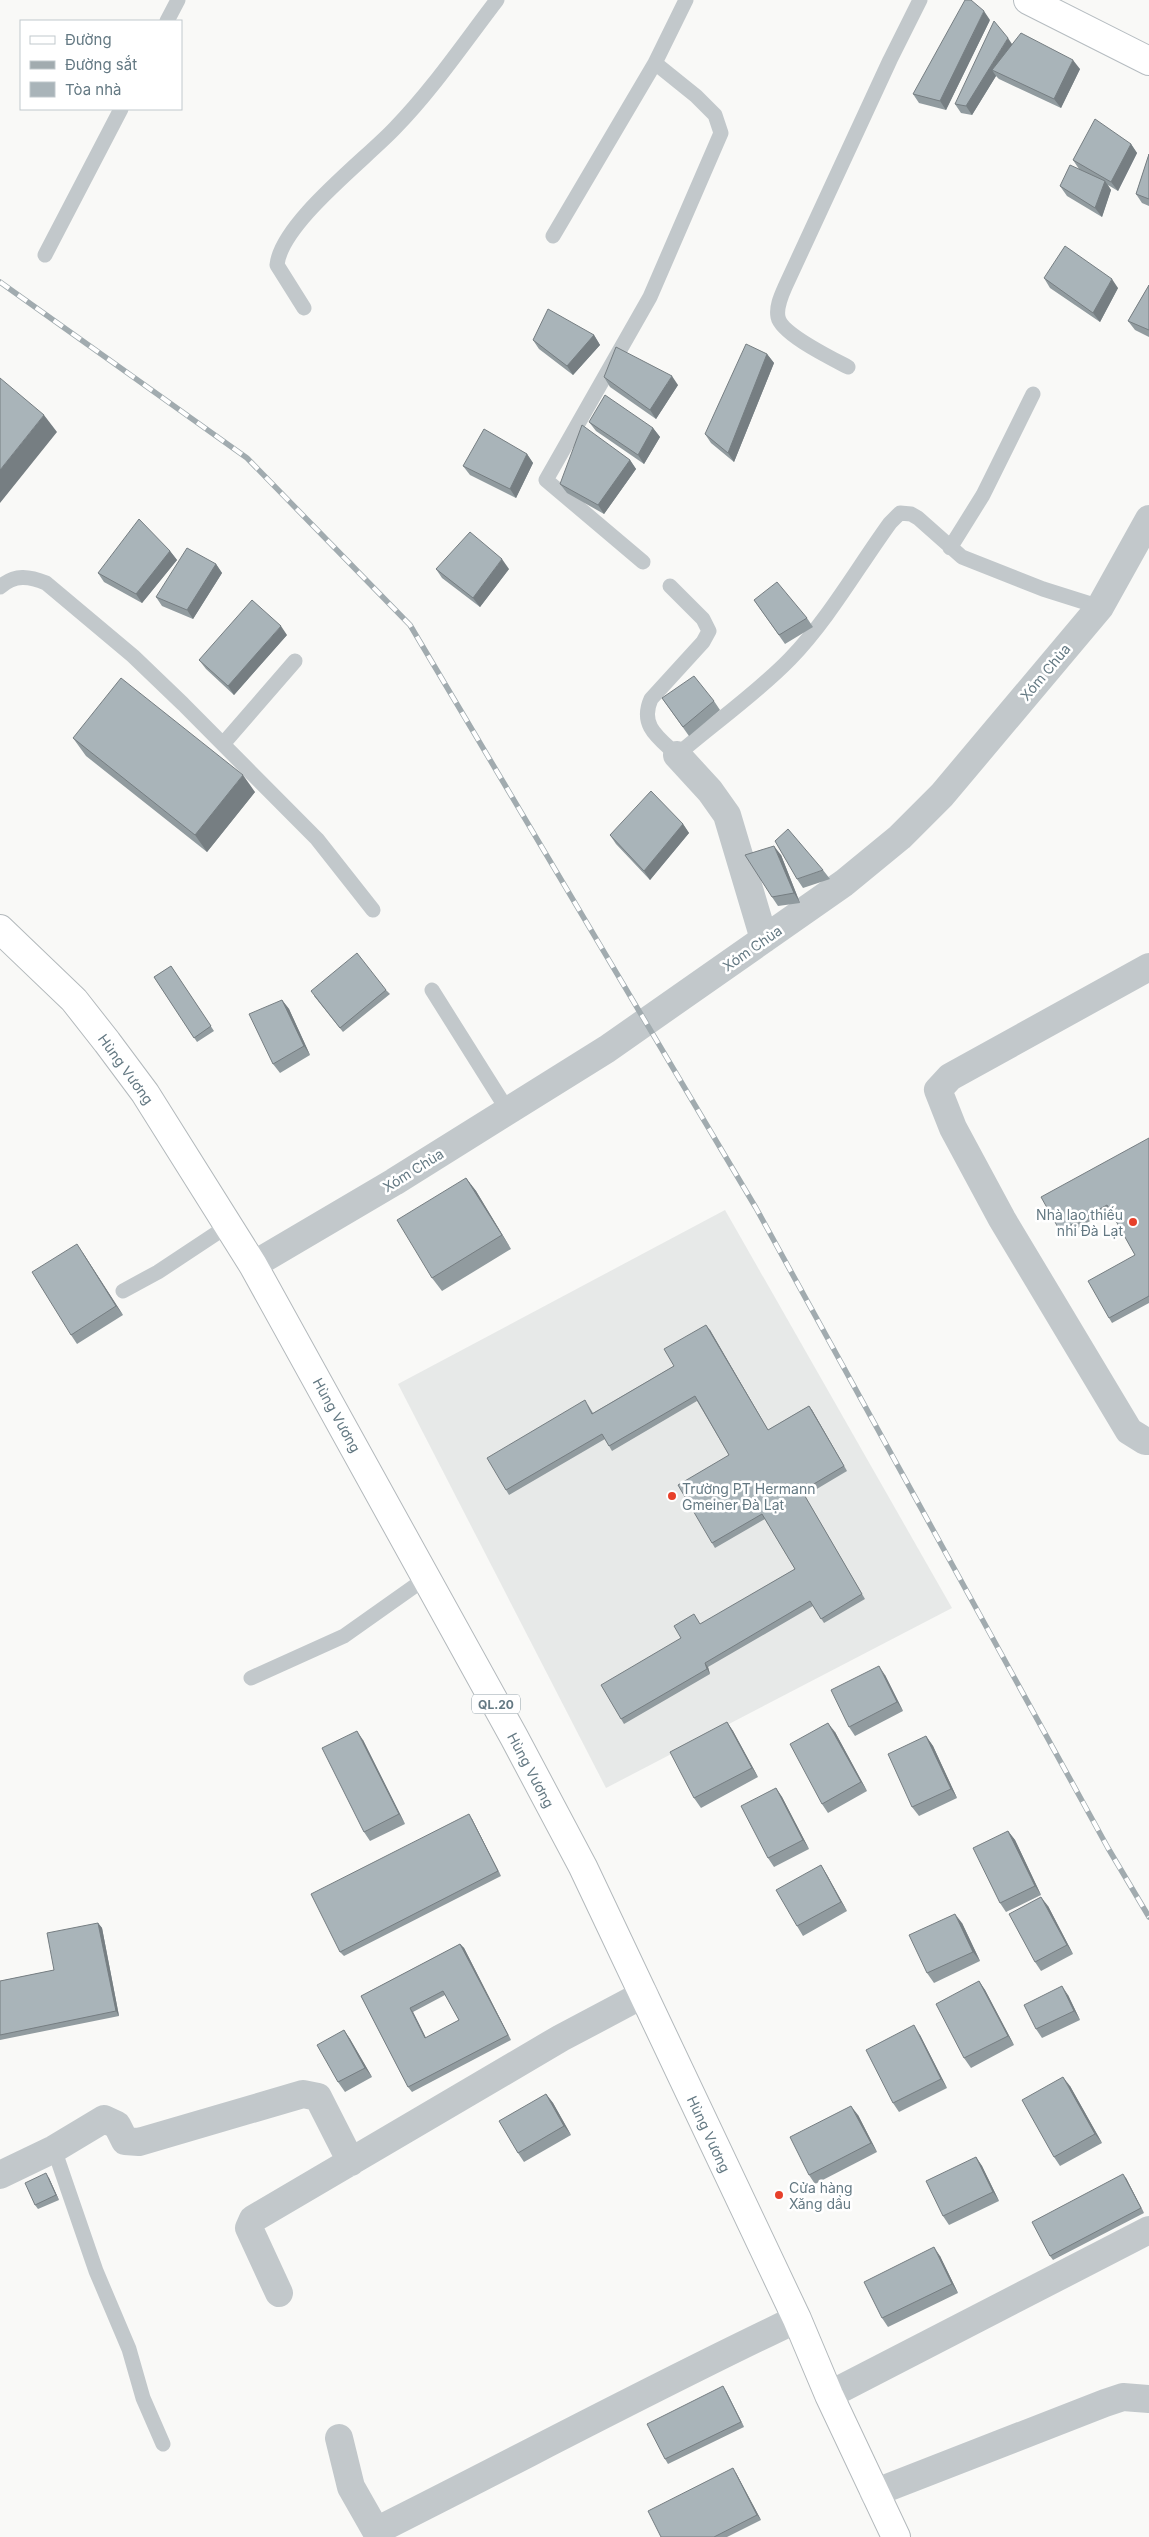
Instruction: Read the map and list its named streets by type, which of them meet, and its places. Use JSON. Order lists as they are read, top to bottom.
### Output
{
  "streets": {
    "main road": ["Hùng Vương", "QL.20"],
    "street": ["Xóm Chùa"]
  },
  "crossings": [
    ["Xóm Chùa", "Hùng Vương"]
  ],
  "places": ["Nhà lao thiếu nhi Đà Lạt", "Trường PT Hermann Gmeiner Đà Lạt", "Cửa hàng Xăng dầu"],
  "legend": ["Đường", "Đường sắt", "Tòa nhà"]
}
